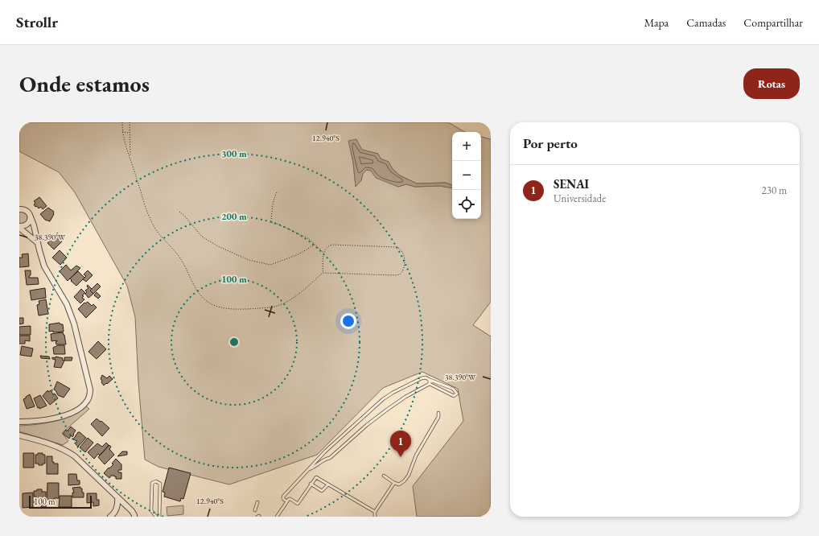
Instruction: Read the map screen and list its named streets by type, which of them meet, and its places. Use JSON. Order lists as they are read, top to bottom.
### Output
{
  "scale_bar": "100 m",
  "page": {
    "header": "Strollr",
    "nav": ["Mapa", "Camadas", "Compartilhar"],
    "buttons": "Rotas",
    "title": "Onde estamos",
    "heading": "Por perto",
    "map_buttons": ["+", "−"],
    "list": [
      {
        "mark": "1",
        "name": "SENAI",
        "note": "Universidade",
        "value": "230 m"
      }
    ],
    "pins": "1",
    "scale": "100 m"
  },
  "coordinates": ["12.940°S", "38.390°W"],
  "rings": ["300 m", "200 m", "100 m"]
}
